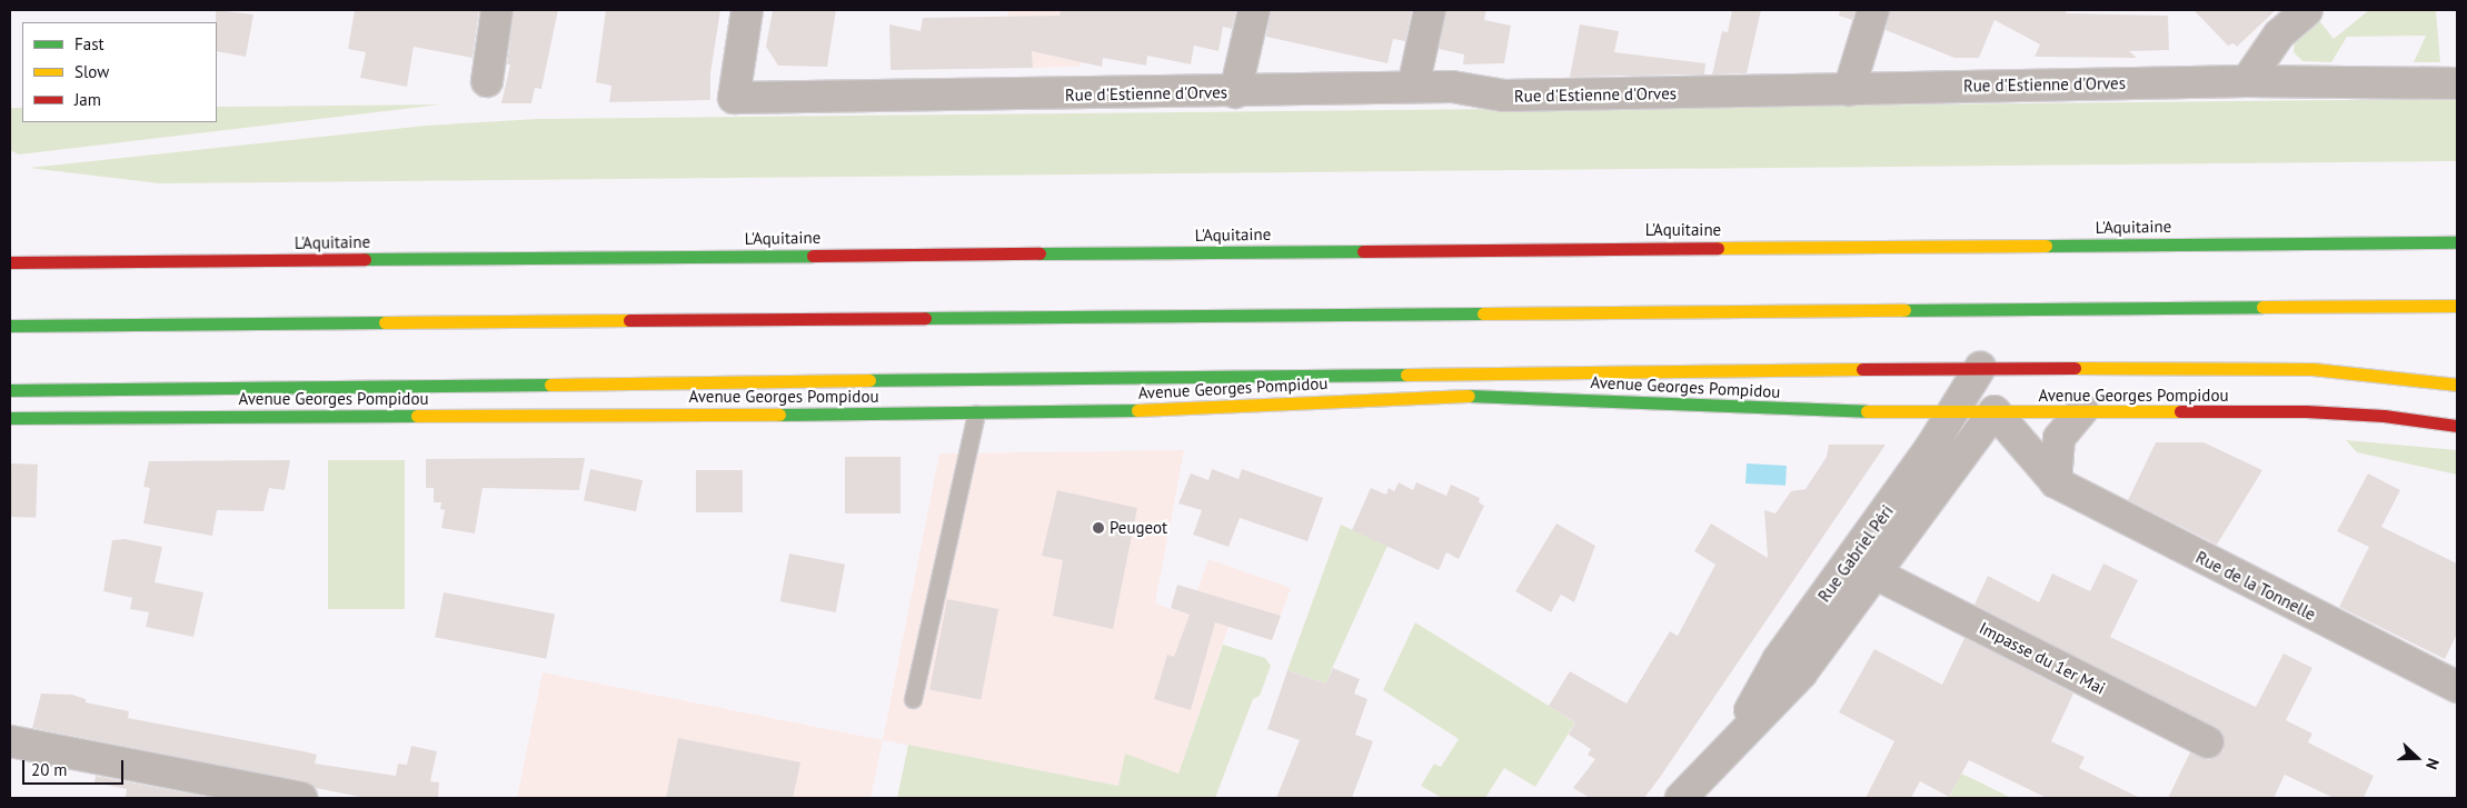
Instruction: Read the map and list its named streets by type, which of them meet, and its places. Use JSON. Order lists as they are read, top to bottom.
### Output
{
  "streets": {
    "main road": ["L'Aquitaine", "Avenue Georges Pompidou"],
    "street": [
      "Rue d'Estienne d'Orves",
      "Rue Gabriel Péri",
      "Rue de la Tonnelle",
      "Impasse du 1er Mai"
    ]
  },
  "crossings": [
    ["Avenue Georges Pompidou", "Rue Gabriel Péri"],
    ["Avenue Georges Pompidou", "Rue de la Tonnelle"],
    ["Rue Gabriel Péri", "Rue de la Tonnelle"],
    ["Rue Gabriel Péri", "Impasse du 1er Mai"]
  ],
  "places": ["Peugeot"],
  "legend": ["Fast", "Slow", "Jam"],
  "scale_bar": "20 m",
  "north": "right"
}
